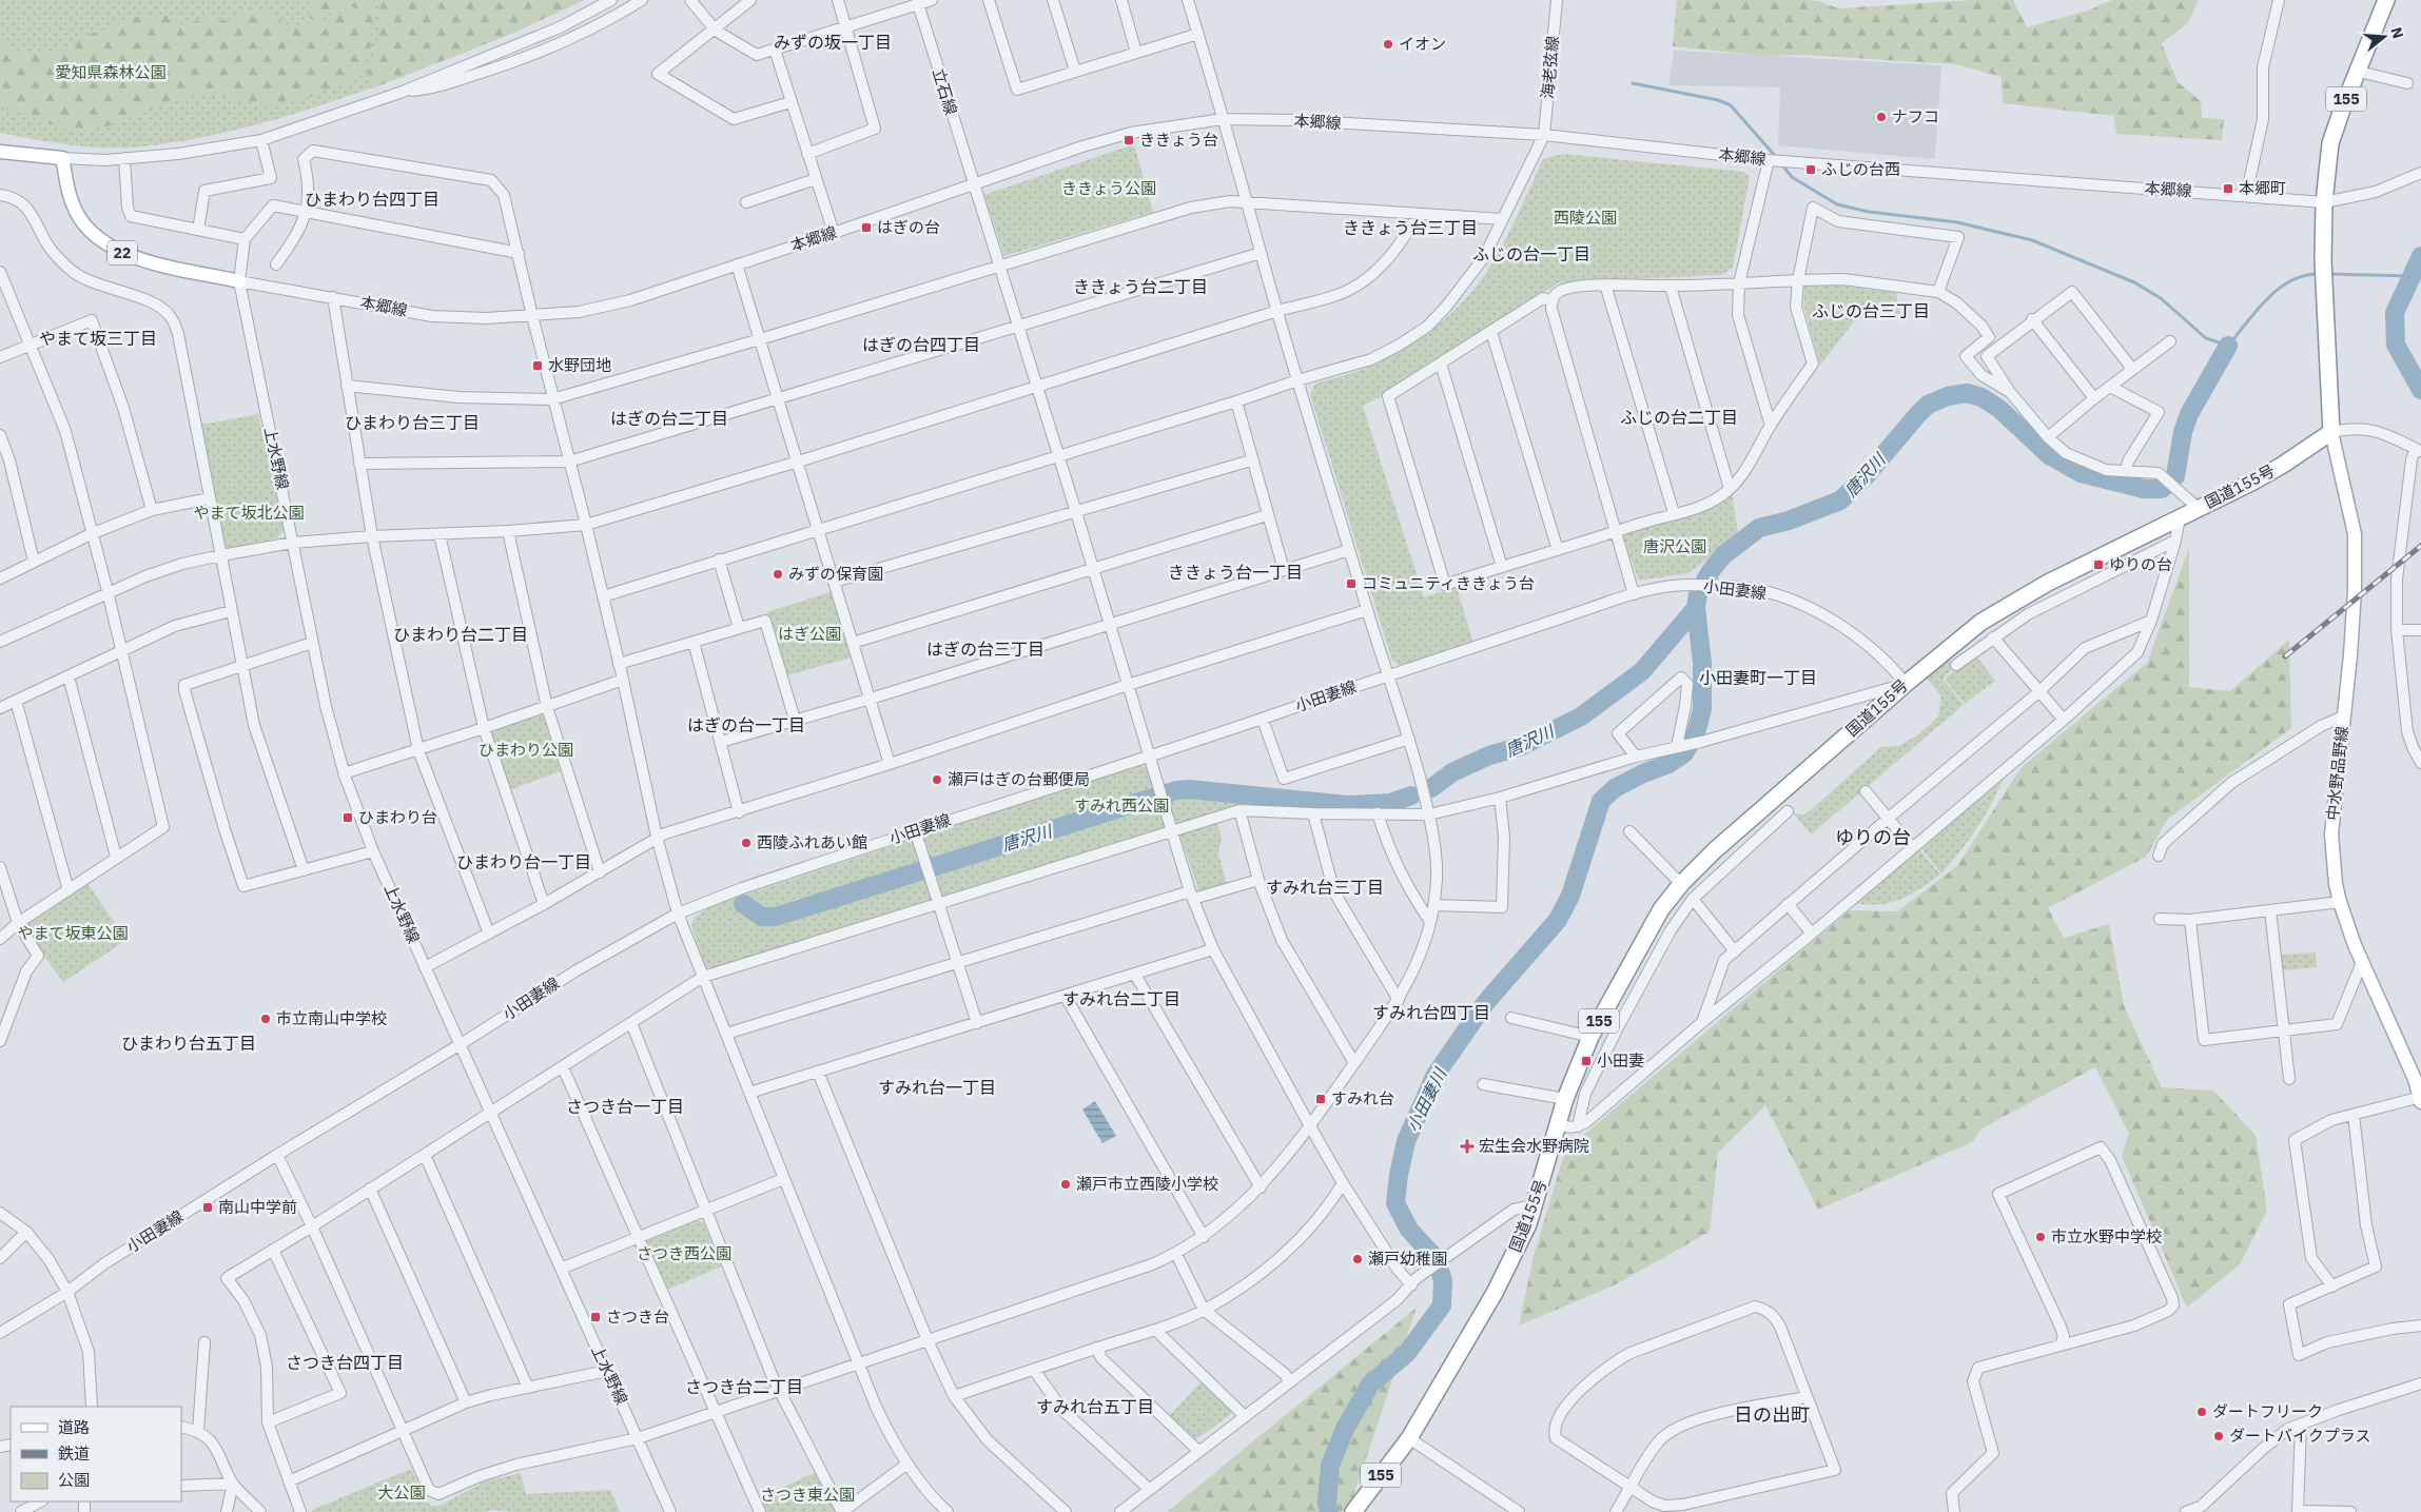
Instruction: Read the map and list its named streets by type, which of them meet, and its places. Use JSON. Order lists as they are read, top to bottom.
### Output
{
  "streets": {
    "highway": ["155", "国道155号"],
    "main road": ["22", "中水野品野線"],
    "street": [
      "海老弦線",
      "立石線",
      "本郷線",
      "上水野線",
      "小田妻線"
    ]
  },
  "crossings": [
    ["海老弦線", "立石線"],
    ["海老弦線", "本郷線"],
    ["立石線", "本郷線"],
    ["立石線", "小田妻線"],
    ["155", "本郷線"],
    ["155", "国道155号"],
    ["155", "中水野品野線"],
    ["本郷線", "22"],
    ["本郷線", "上水野線"],
    ["22", "上水野線"],
    ["上水野線", "小田妻線"],
    ["国道155号", "小田妻線"],
    ["国道155号", "中水野品野線"]
  ],
  "districts": [
    "みずの坂一丁目",
    "ひまわり台四丁目",
    "ききょう台三丁目",
    "ふじの台一丁目",
    "ききょう台二丁目",
    "ふじの台三丁目",
    "やまて坂三丁目",
    "はぎの台四丁目",
    "ふじの台二丁目",
    "はぎの台二丁目",
    "ひまわり台三丁目",
    "ききょう台一丁目",
    "ひまわり台二丁目",
    "はぎの台三丁目",
    "小田妻町一丁目",
    "はぎの台一丁目",
    "ゆりの台",
    "ひまわり台一丁目",
    "すみれ台三丁目",
    "すみれ台二丁目",
    "すみれ台四丁目",
    "ひまわり台五丁目",
    "すみれ台一丁目",
    "さつき台一丁目",
    "さつき台四丁目",
    "さつき台二丁目",
    "すみれ台五丁目",
    "日の出町"
  ],
  "water": ["唐沢川", "小田妻川"],
  "parks": [
    "愛知県森林公園",
    "ききょう公園",
    "西陵公園",
    "やまて坂北公園",
    "唐沢公園",
    "はぎ公園",
    "ひまわり公園",
    "すみれ西公園",
    "やまて坂東公園",
    "さつき西公園",
    "大公園",
    "さつき東公園"
  ],
  "places": {
    "other": [
      "イオン",
      "ナフコ",
      "みずの保育園",
      "瀬戸はぎの台郵便局",
      "西陵ふれあい館",
      "市立南山中学校",
      "瀬戸市立西陵小学校",
      "市立水野中学校",
      "瀬戸幼稚園",
      "ダートフリーク",
      "ダートバイクプラス"
    ],
    "transit": [
      "ききょう台",
      "ふじの台西",
      "本郷町",
      "はぎの台",
      "水野団地",
      "ゆりの台",
      "コミュニティききょう台",
      "ひまわり台",
      "小田妻",
      "すみれ台",
      "南山中学前",
      "さつき台"
    ],
    "health": ["宏生会水野病院"]
  },
  "legend": ["道路", "鉄道", "公園"],
  "north": "right"
}
